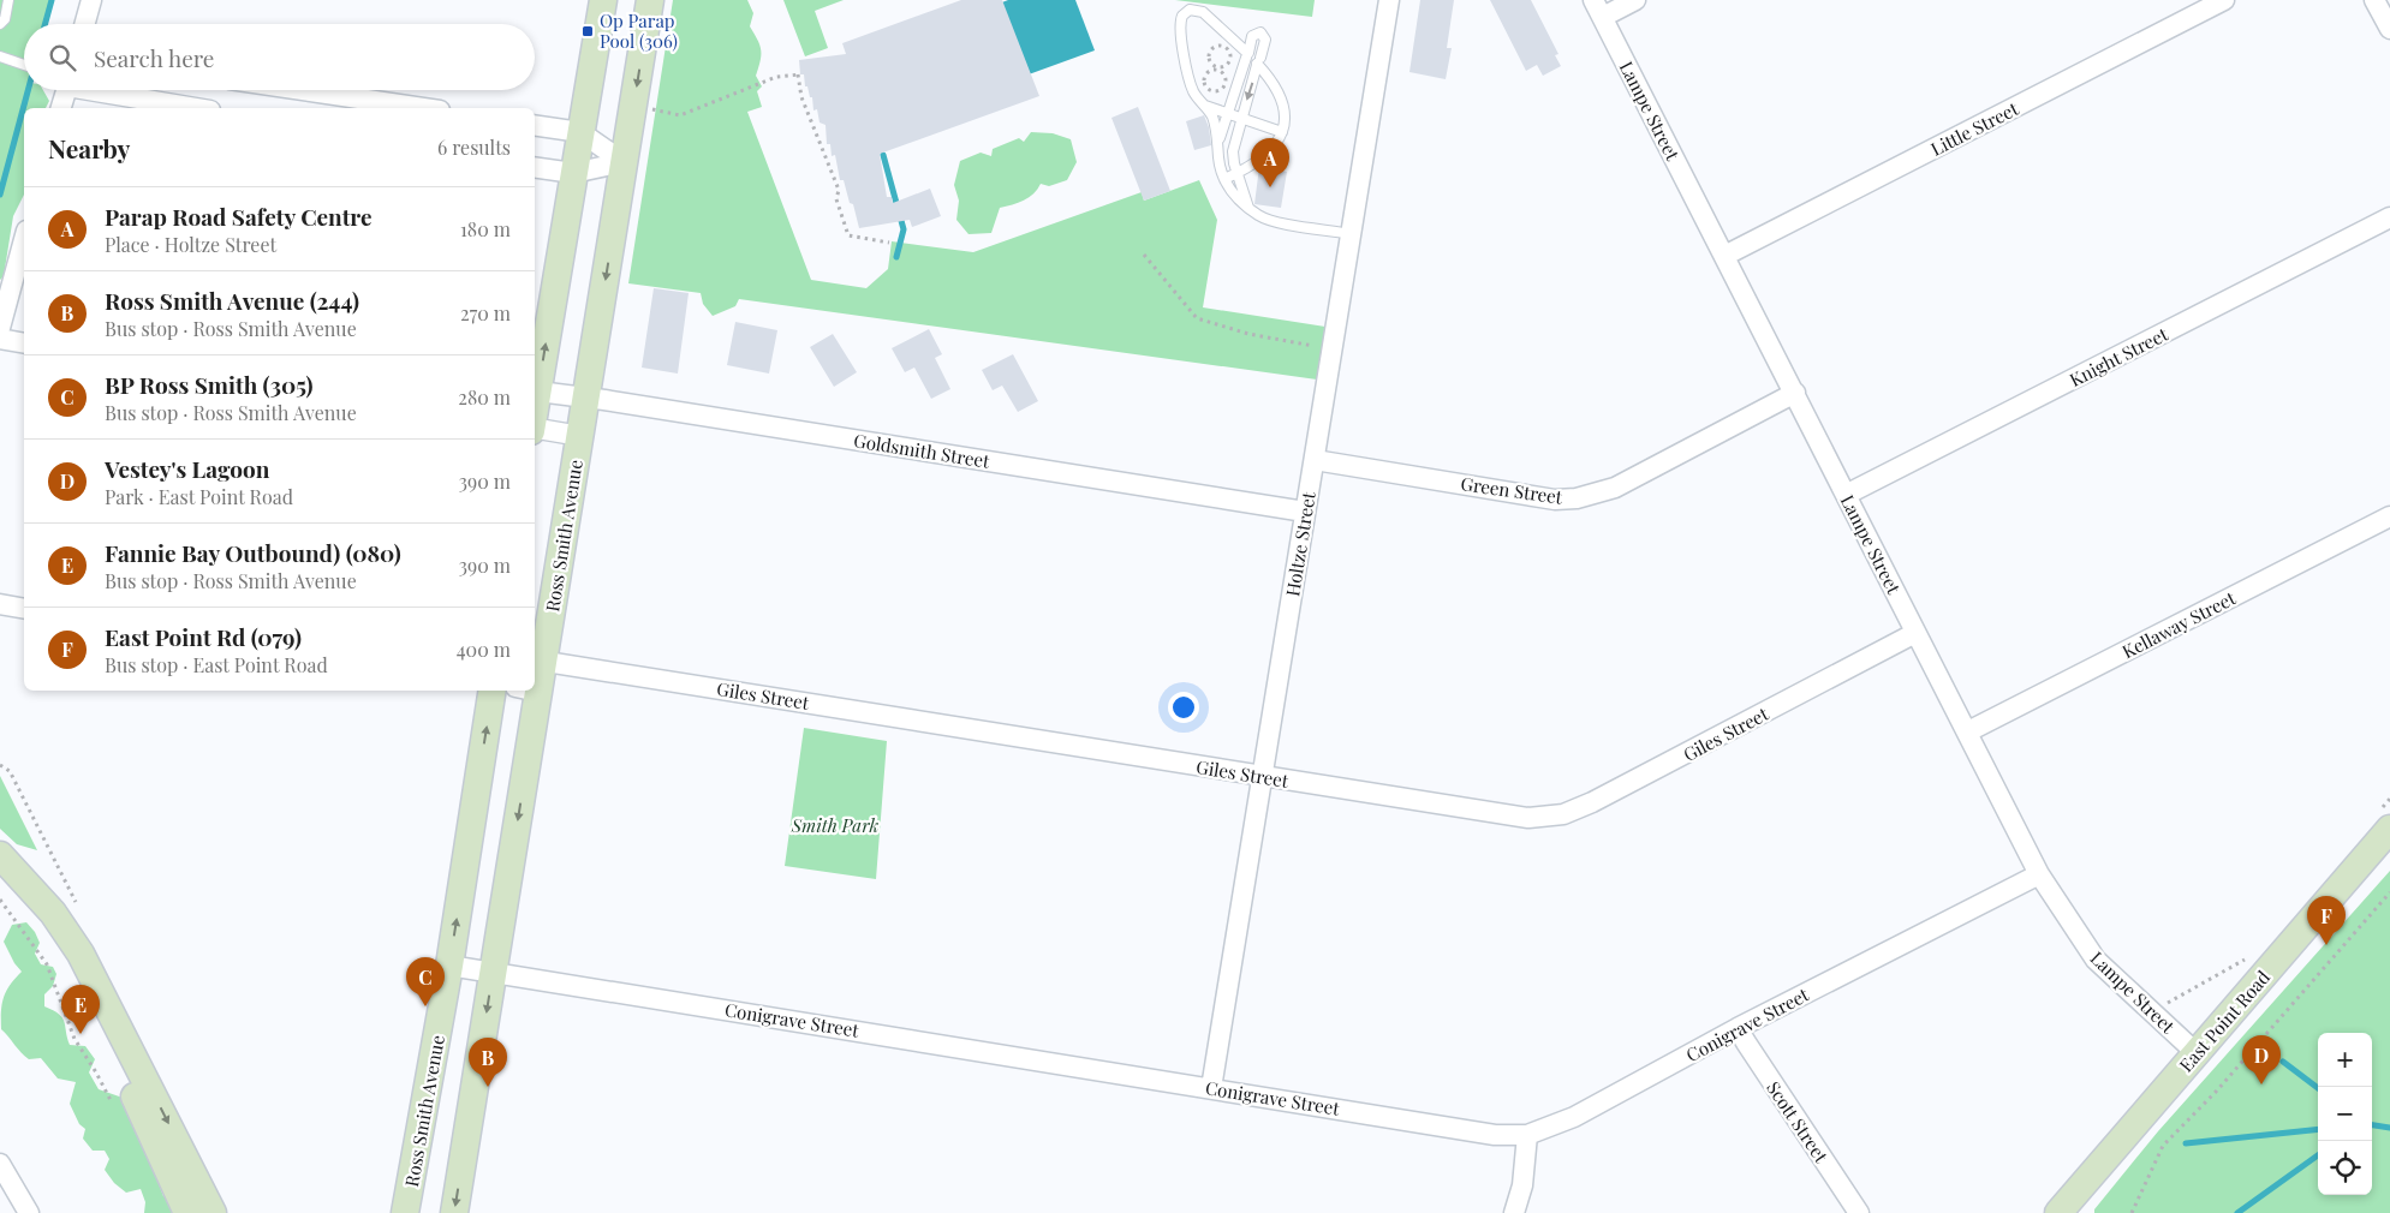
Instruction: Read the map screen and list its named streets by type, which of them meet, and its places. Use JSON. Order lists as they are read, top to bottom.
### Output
{
  "streets": {
    "street": [
      "Lampe Street",
      "Little Street",
      "Knight Street",
      "Goldsmith Street",
      "Green Street",
      "Ross Smith Avenue",
      "Holtze Street",
      "Kellaway Street",
      "Giles Street",
      "Conigrave Street",
      "East Point Road",
      "Scott Street"
    ]
  },
  "crossings": [
    ["Lampe Street", "Little Street"],
    ["Lampe Street", "Knight Street"],
    ["Lampe Street", "Green Street"],
    ["Lampe Street", "Kellaway Street"],
    ["Lampe Street", "Giles Street"],
    ["Lampe Street", "Conigrave Street"],
    ["Lampe Street", "East Point Road"],
    ["Goldsmith Street", "Ross Smith Avenue"],
    ["Goldsmith Street", "Holtze Street"],
    ["Green Street", "Holtze Street"],
    ["Ross Smith Avenue", "Giles Street"],
    ["Ross Smith Avenue", "Conigrave Street"],
    ["Holtze Street", "Giles Street"],
    ["Holtze Street", "Conigrave Street"],
    ["Conigrave Street", "Scott Street"]
  ],
  "parks": ["Smith Park"],
  "places": {
    "transit": ["Op Parap Pool (306)"]
  },
  "page": {
    "search": "Search here",
    "heading": ["Nearby", "6 results"],
    "pins": [
      "A",
      "F",
      "C",
      "E",
      "D",
      "B"
    ],
    "list": [
      {
        "mark": "A",
        "name": "Parap Road Safety Centre",
        "note": "Place · Holtze Street",
        "value": "180 m"
      },
      {
        "mark": "B",
        "name": "Ross Smith Avenue (244)",
        "note": "Bus stop · Ross Smith Avenue",
        "value": "270 m"
      },
      {
        "mark": "C",
        "name": "BP Ross Smith (305)",
        "note": "Bus stop · Ross Smith Avenue",
        "value": "280 m"
      },
      {
        "mark": "D",
        "name": "Vestey's Lagoon",
        "note": "Park · East Point Road",
        "value": "390 m"
      },
      {
        "mark": "E",
        "name": "Fannie Bay Outbound) (080)",
        "note": "Bus stop · Ross Smith Avenue",
        "value": "390 m"
      },
      {
        "mark": "F",
        "name": "East Point Rd (079)",
        "note": "Bus stop · East Point Road",
        "value": "400 m"
      }
    ],
    "map_buttons": ["+", "−"]
  }
}
